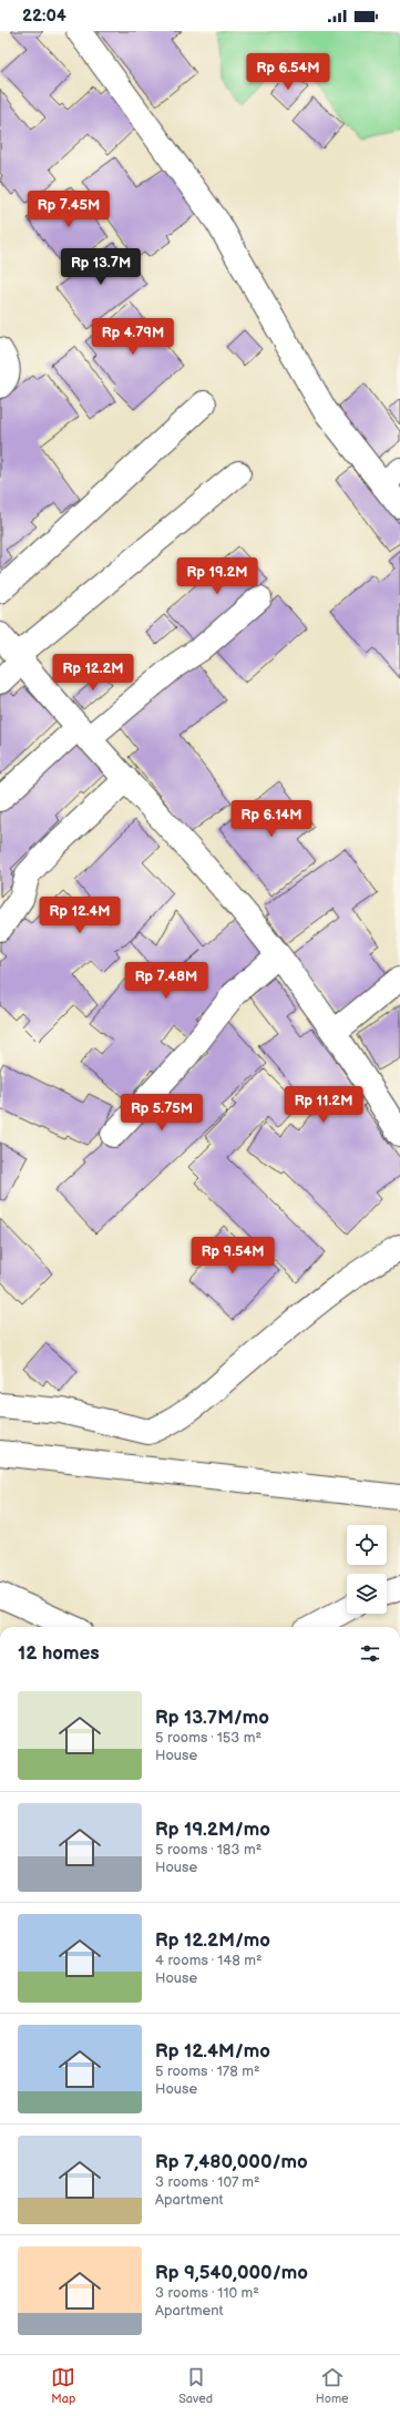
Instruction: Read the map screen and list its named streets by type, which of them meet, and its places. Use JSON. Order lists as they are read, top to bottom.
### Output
{
  "page": {
    "status": "22:04",
    "price": [
      "Rp 6.54M",
      "Rp 7.45M",
      "Rp 13.7M",
      "Rp 4.79M",
      "Rp 19.2M",
      "Rp 12.2M",
      "Rp 6.14M",
      "Rp 12.4M",
      "Rp 7.48M",
      "Rp 11.2M",
      "Rp 5.75M",
      "Rp 9.54M"
    ],
    "heading": "12 homes",
    "list": [
      {
        "name": "Rp 13.7M/mo",
        "note": "5 rooms · 153 m² · House"
      },
      {
        "name": "Rp 19.2M/mo",
        "note": "5 rooms · 183 m² · House"
      },
      {
        "name": "Rp 12.2M/mo",
        "note": "4 rooms · 148 m² · House"
      },
      {
        "name": "Rp 12.4M/mo",
        "note": "5 rooms · 178 m² · House"
      },
      {
        "name": "Rp 7,480,000/mo",
        "note": "3 rooms · 107 m² · Apartment"
      },
      {
        "name": "Rp 9,540,000/mo",
        "note": "3 rooms · 110 m² · Apartment"
      }
    ],
    "tabs": ["Map", "Saved", "Home"]
  }
}
